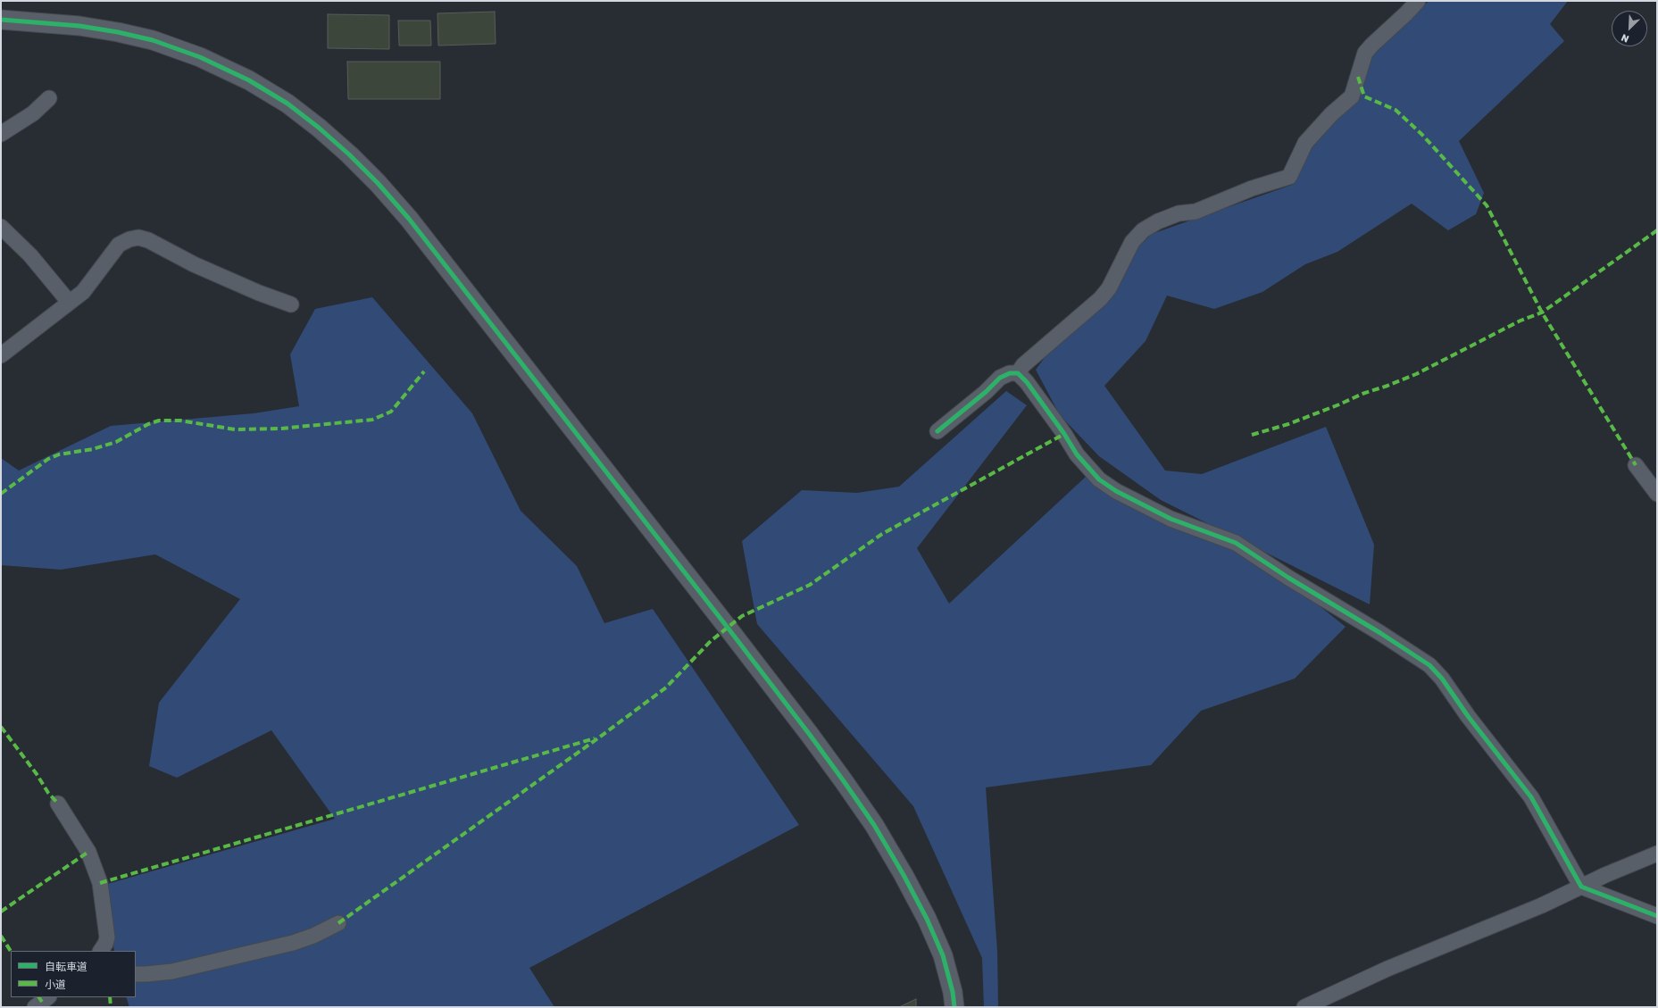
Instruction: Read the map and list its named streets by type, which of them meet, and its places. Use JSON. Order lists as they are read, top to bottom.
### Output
{
  "legend": ["自転車道", "小道"],
  "north": "bottom left"
}
